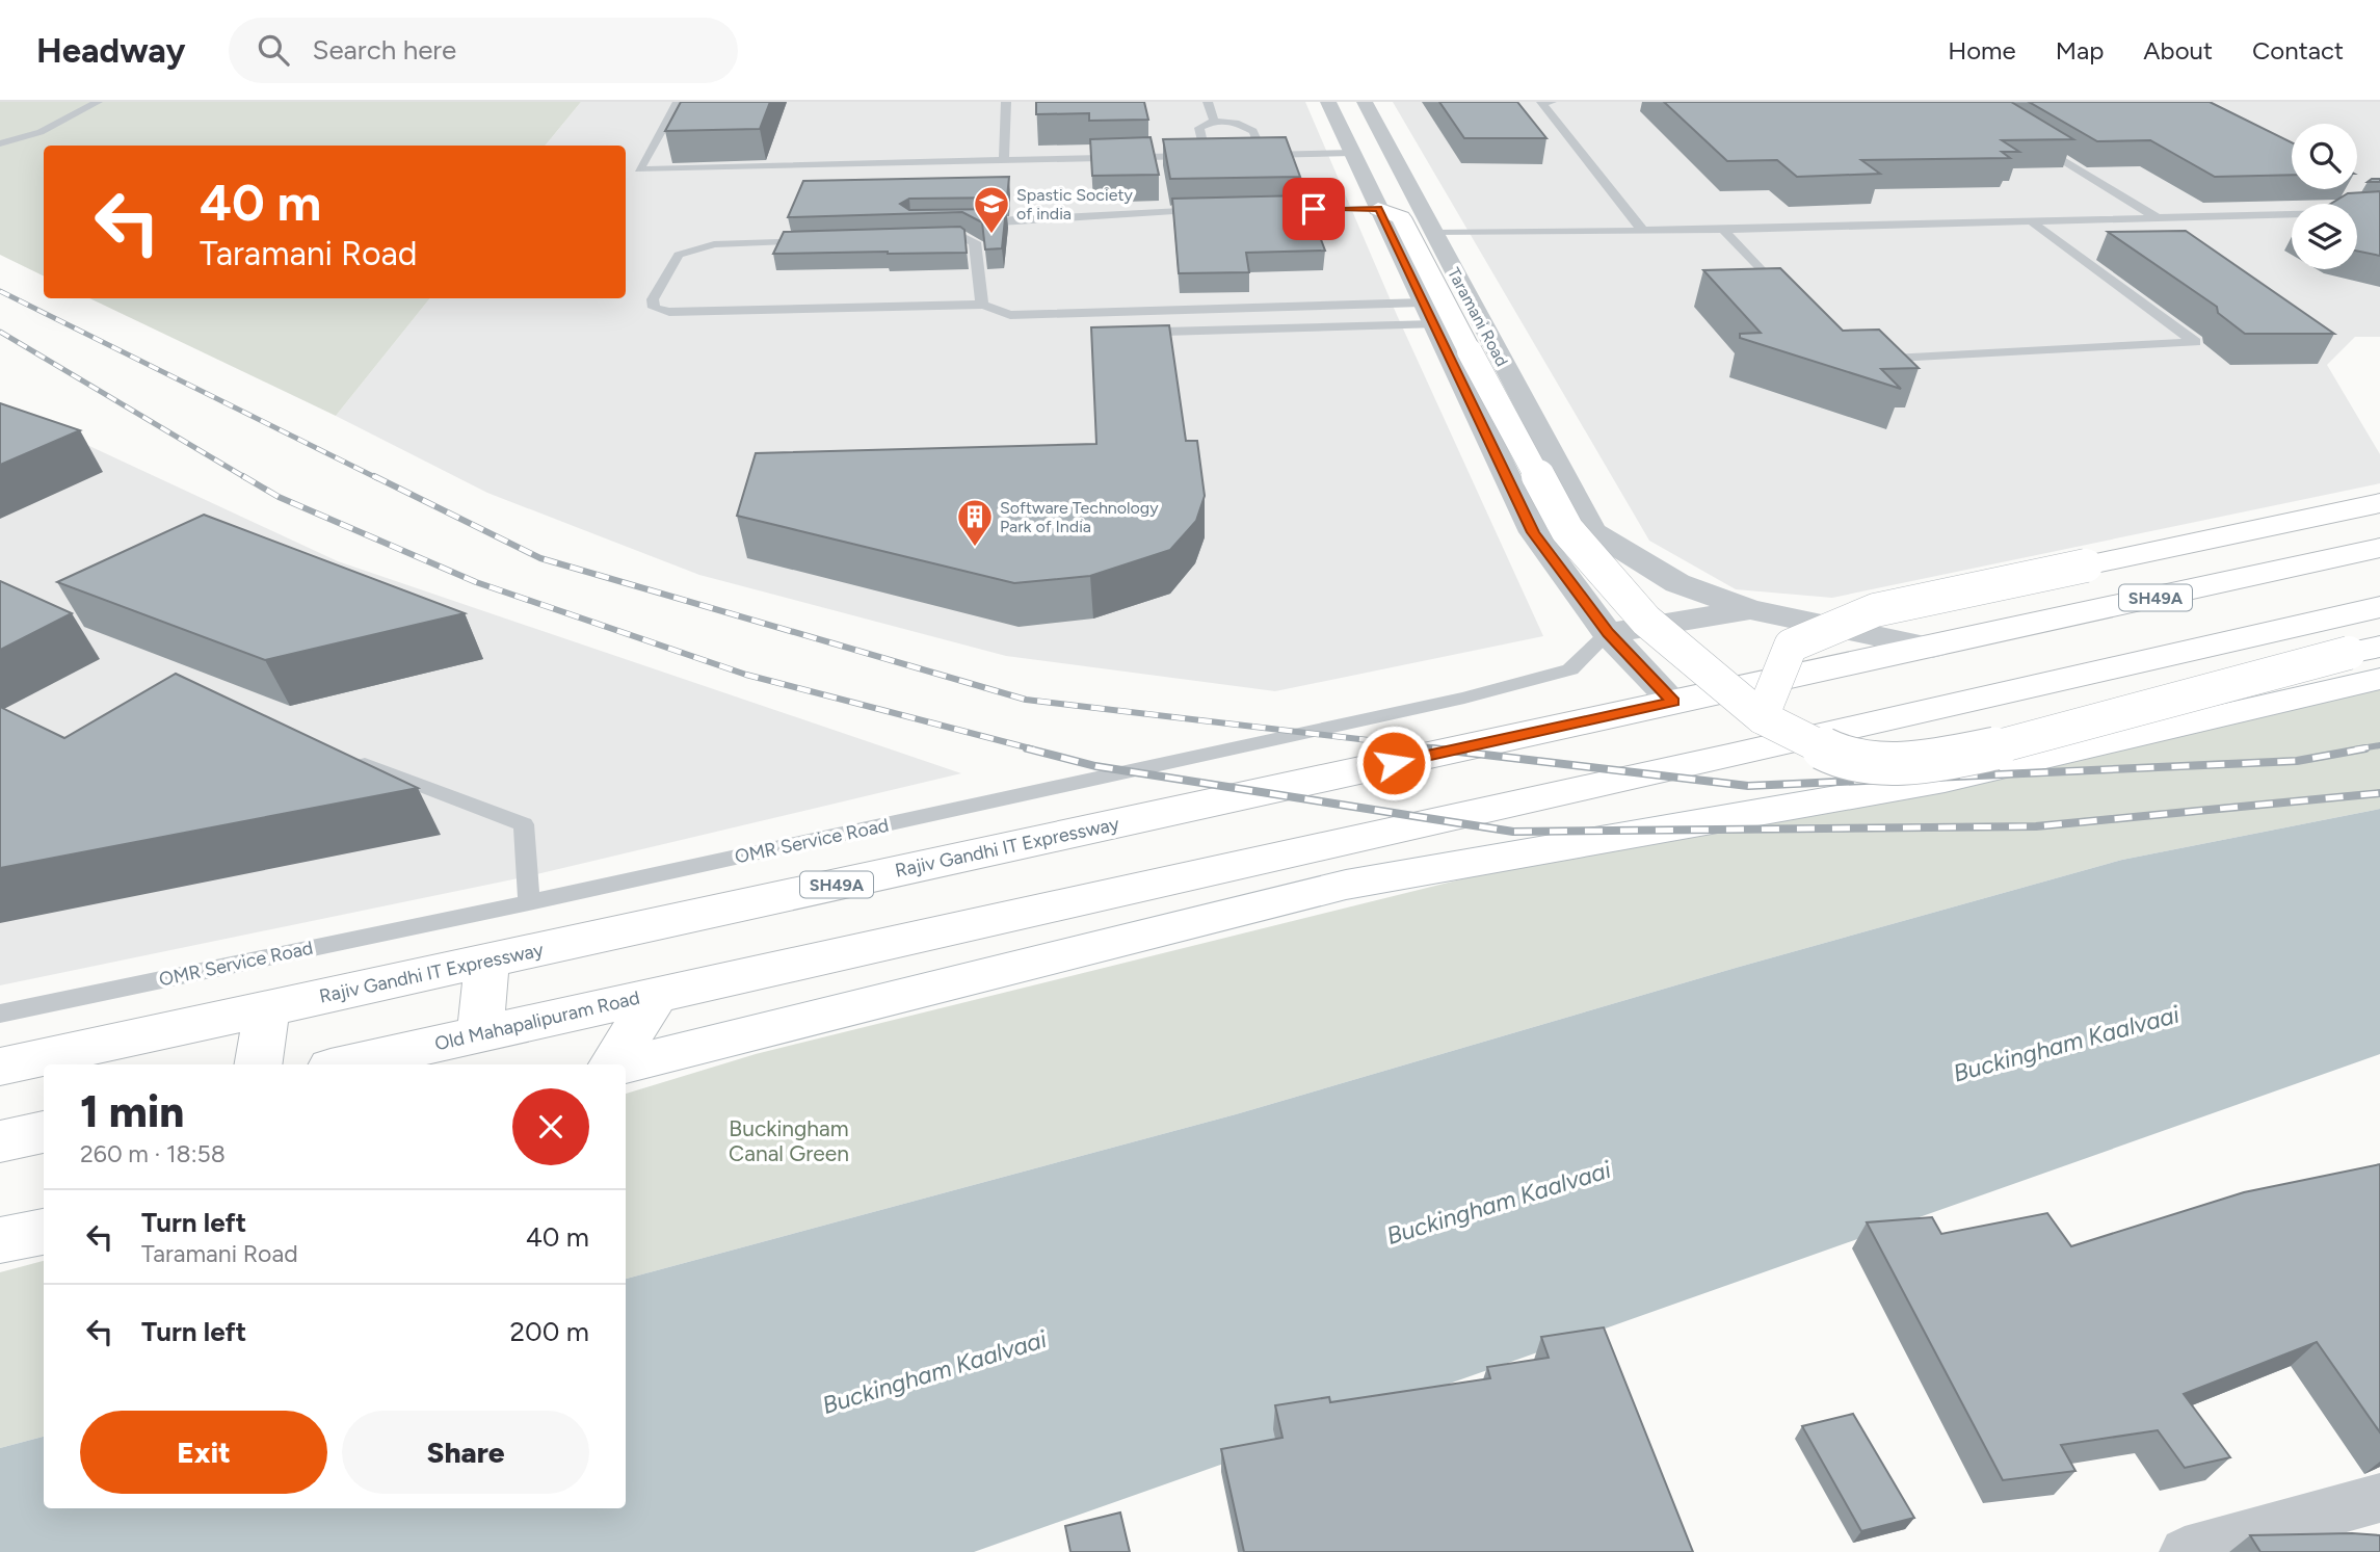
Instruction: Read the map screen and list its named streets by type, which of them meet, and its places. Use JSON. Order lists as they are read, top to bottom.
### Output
{
  "streets": {
    "main road": ["SH49A", "Rajiv Gandhi IT Expressway", "Old Mahapalipuram Road"],
    "street": ["Taramani Road"],
    "lane": ["OMR Service Road"]
  },
  "crossings": [
    ["SH49A", "Rajiv Gandhi IT Expressway"]
  ],
  "water": ["Buckingham Kaalvaai"],
  "parks": ["Buckingham Canal Green"],
  "places": {
    "school or university": ["Spastic Society of india"],
    "building": ["Software Technology Park of India"]
  },
  "page": {
    "header": "Headway",
    "search": "Search here",
    "nav": [
      "Home",
      "Map",
      "About",
      "Contact"
    ],
    "turn": ["40 m", "Taramani Road"],
    "heading": ["1 min", "260 m · 18:58"],
    "list": [
      {
        "name": "Turn left",
        "note": "Taramani Road",
        "value": "40 m"
      },
      {
        "name": "Turn left",
        "value": "200 m"
      }
    ],
    "buttons": ["Exit", "Share"]
  }
}
